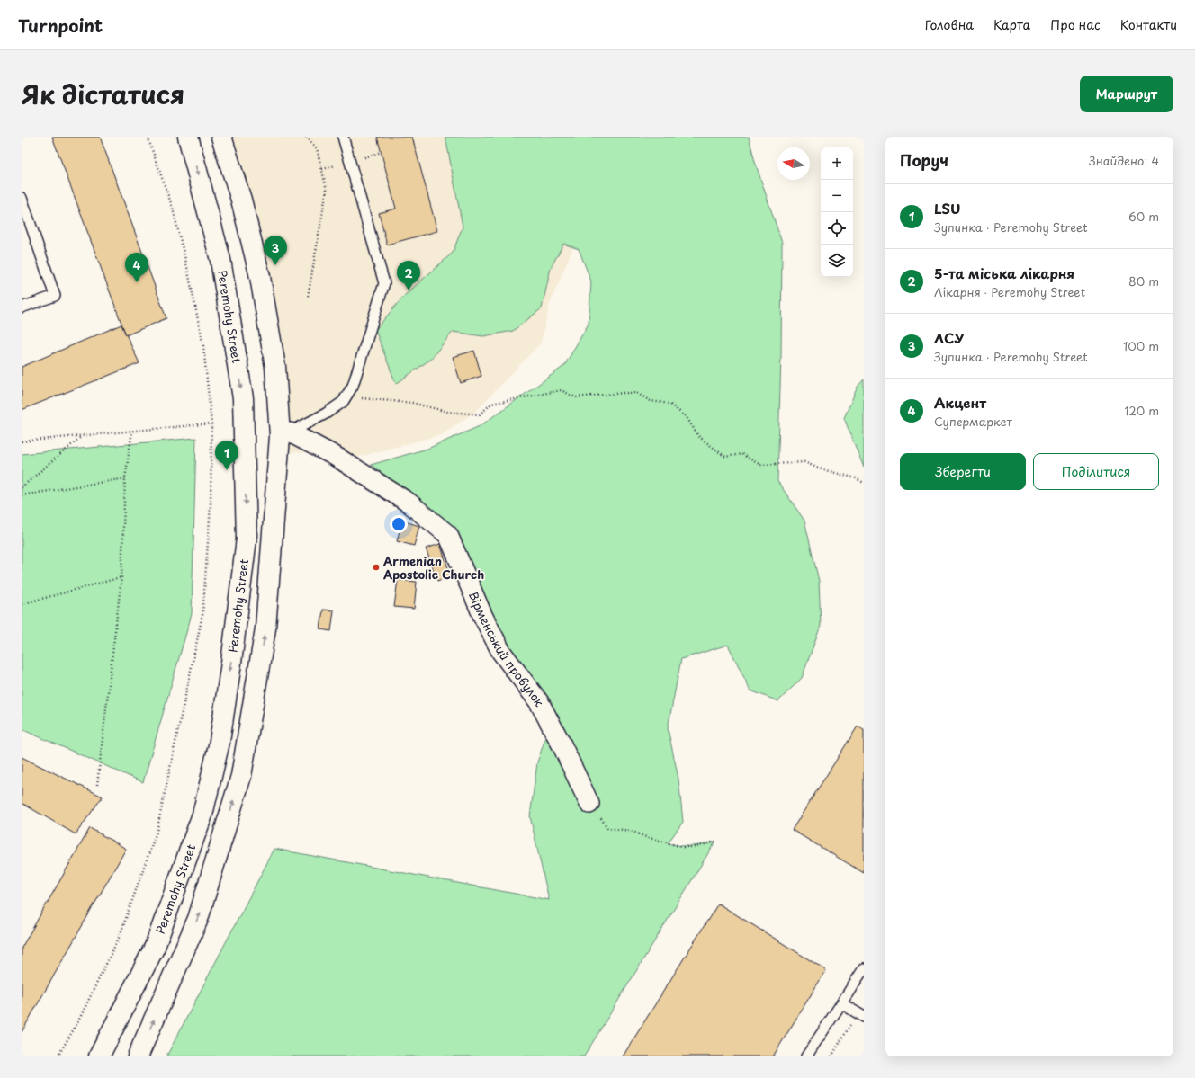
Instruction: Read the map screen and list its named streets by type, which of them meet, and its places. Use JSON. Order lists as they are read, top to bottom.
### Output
{
  "streets": {
    "main road": ["Peremohy Street"],
    "street": ["Вірменський провулок"]
  },
  "places": ["Armenian Apostolic Church"],
  "north": "left",
  "page": {
    "header": "Turnpoint",
    "nav": [
      "Головна",
      "Карта",
      "Про нас",
      "Контакти"
    ],
    "title": "Як дістатися",
    "buttons": [
      "Маршрут",
      ["Зберегти", "Поділитися"]
    ],
    "heading": ["Поруч", "Знайдено: 4"],
    "map_buttons": ["+", "−"],
    "list": [
      {
        "mark": "1",
        "name": "LSU",
        "note": "Зупинка · Peremohy Street",
        "value": "60 m"
      },
      {
        "mark": "2",
        "name": "5-та міська лікарня",
        "note": "Лікарня · Peremohy Street",
        "value": "80 m"
      },
      {
        "mark": "3",
        "name": "ЛСУ",
        "note": "Зупинка · Peremohy Street",
        "value": "100 m"
      },
      {
        "mark": "4",
        "name": "Акцент",
        "note": "Супермаркет",
        "value": "120 m"
      }
    ],
    "pins": [
      "3",
      "4",
      "2",
      "1"
    ]
  }
}
